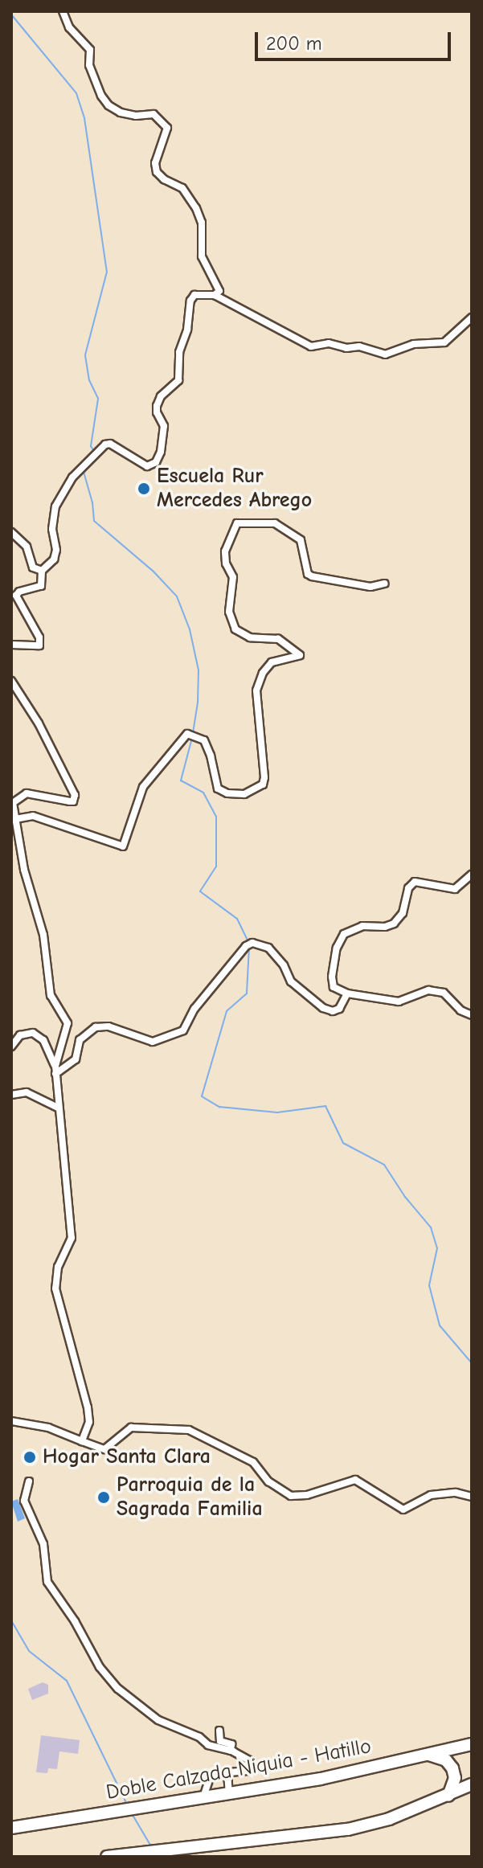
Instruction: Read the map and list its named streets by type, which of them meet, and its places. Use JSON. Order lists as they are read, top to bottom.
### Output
{
  "streets": {
    "highway": ["Doble Calzada Niquia - Hatillo"]
  },
  "places": ["Escuela Rur Mercedes Abrego", "Hogar Santa Clara", "Parroquia de la Sagrada Familia"],
  "scale_bar": "200 m"
}
